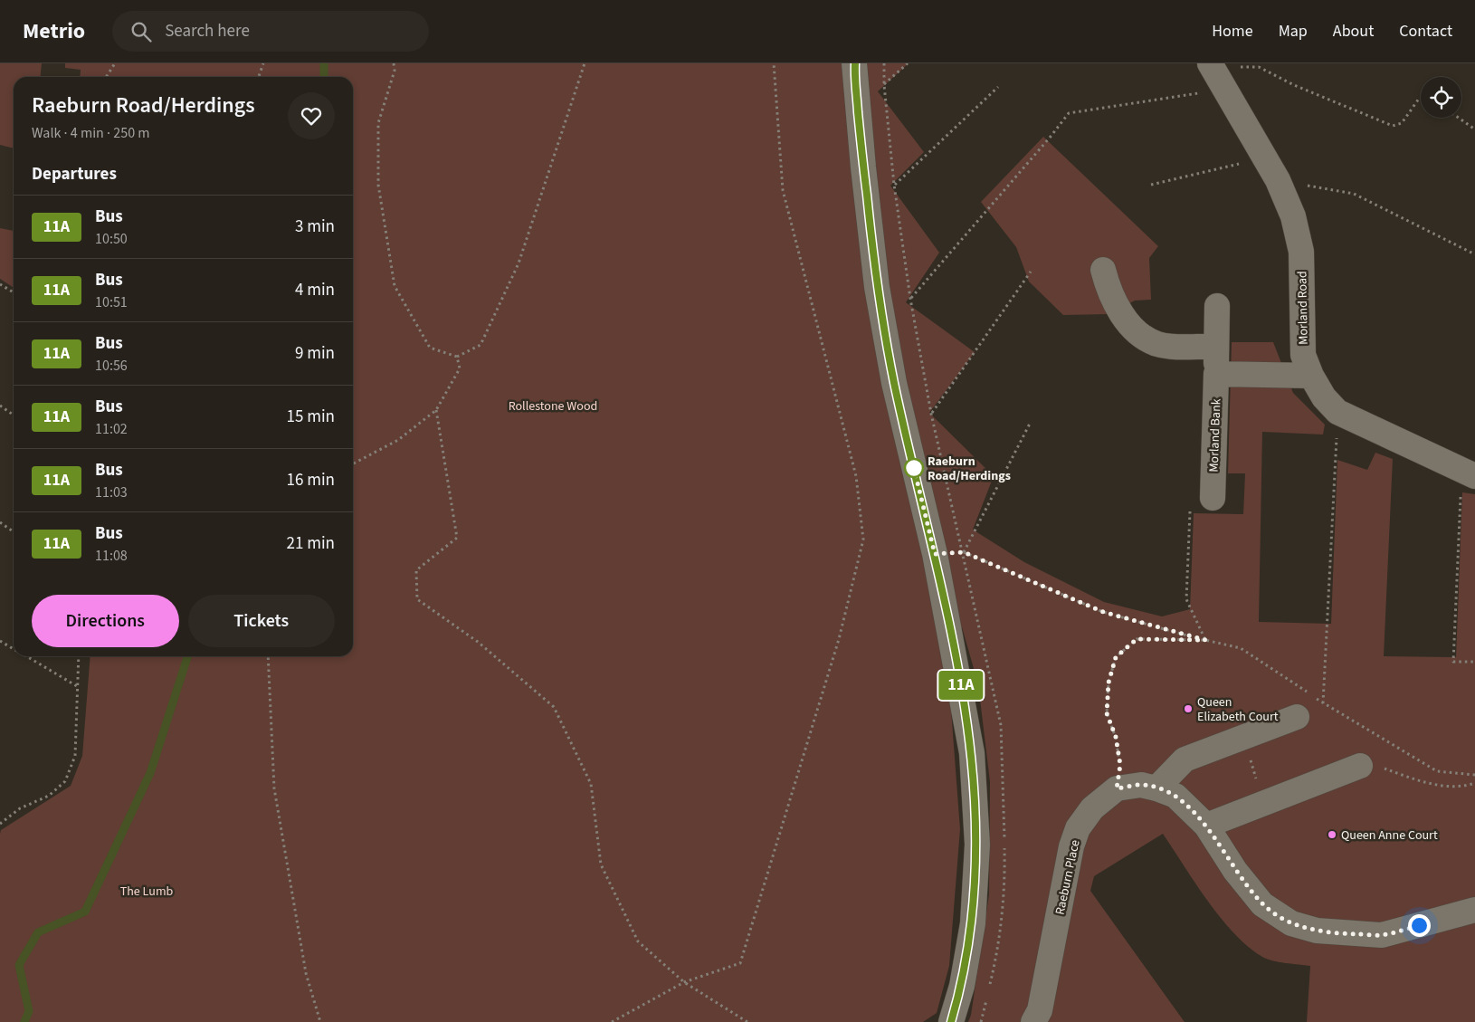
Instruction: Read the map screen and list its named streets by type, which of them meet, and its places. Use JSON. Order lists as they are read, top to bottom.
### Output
{
  "streets": {
    "street": ["Morland Road", "Morland Bank", "Raeburn Place"]
  },
  "parks": ["Rollestone Wood", "The Lumb"],
  "places": ["Raeburn Road/Herdings", "Queen Elizabeth Court", "Queen Anne Court"],
  "lines": ["bus line 11A"],
  "page": {
    "header": "Metrio",
    "search": "Search here",
    "nav": [
      "Home",
      "Map",
      "About",
      "Contact"
    ],
    "on_map": "11A",
    "heading": [
      ["Raeburn Road/Herdings", "Walk · 4 min · 250 m"],
      "Departures"
    ],
    "list": [
      {
        "mark": "11A",
        "name": "Bus",
        "note": "10:50",
        "value": "3 min"
      },
      {
        "mark": "11A",
        "name": "Bus",
        "note": "10:51",
        "value": "4 min"
      },
      {
        "mark": "11A",
        "name": "Bus",
        "note": "10:56",
        "value": "9 min"
      },
      {
        "mark": "11A",
        "name": "Bus",
        "note": "11:02",
        "value": "15 min"
      },
      {
        "mark": "11A",
        "name": "Bus",
        "note": "11:03",
        "value": "16 min"
      },
      {
        "mark": "11A",
        "name": "Bus",
        "note": "11:08",
        "value": "21 min"
      }
    ],
    "buttons": ["Directions", "Tickets"]
  }
}
